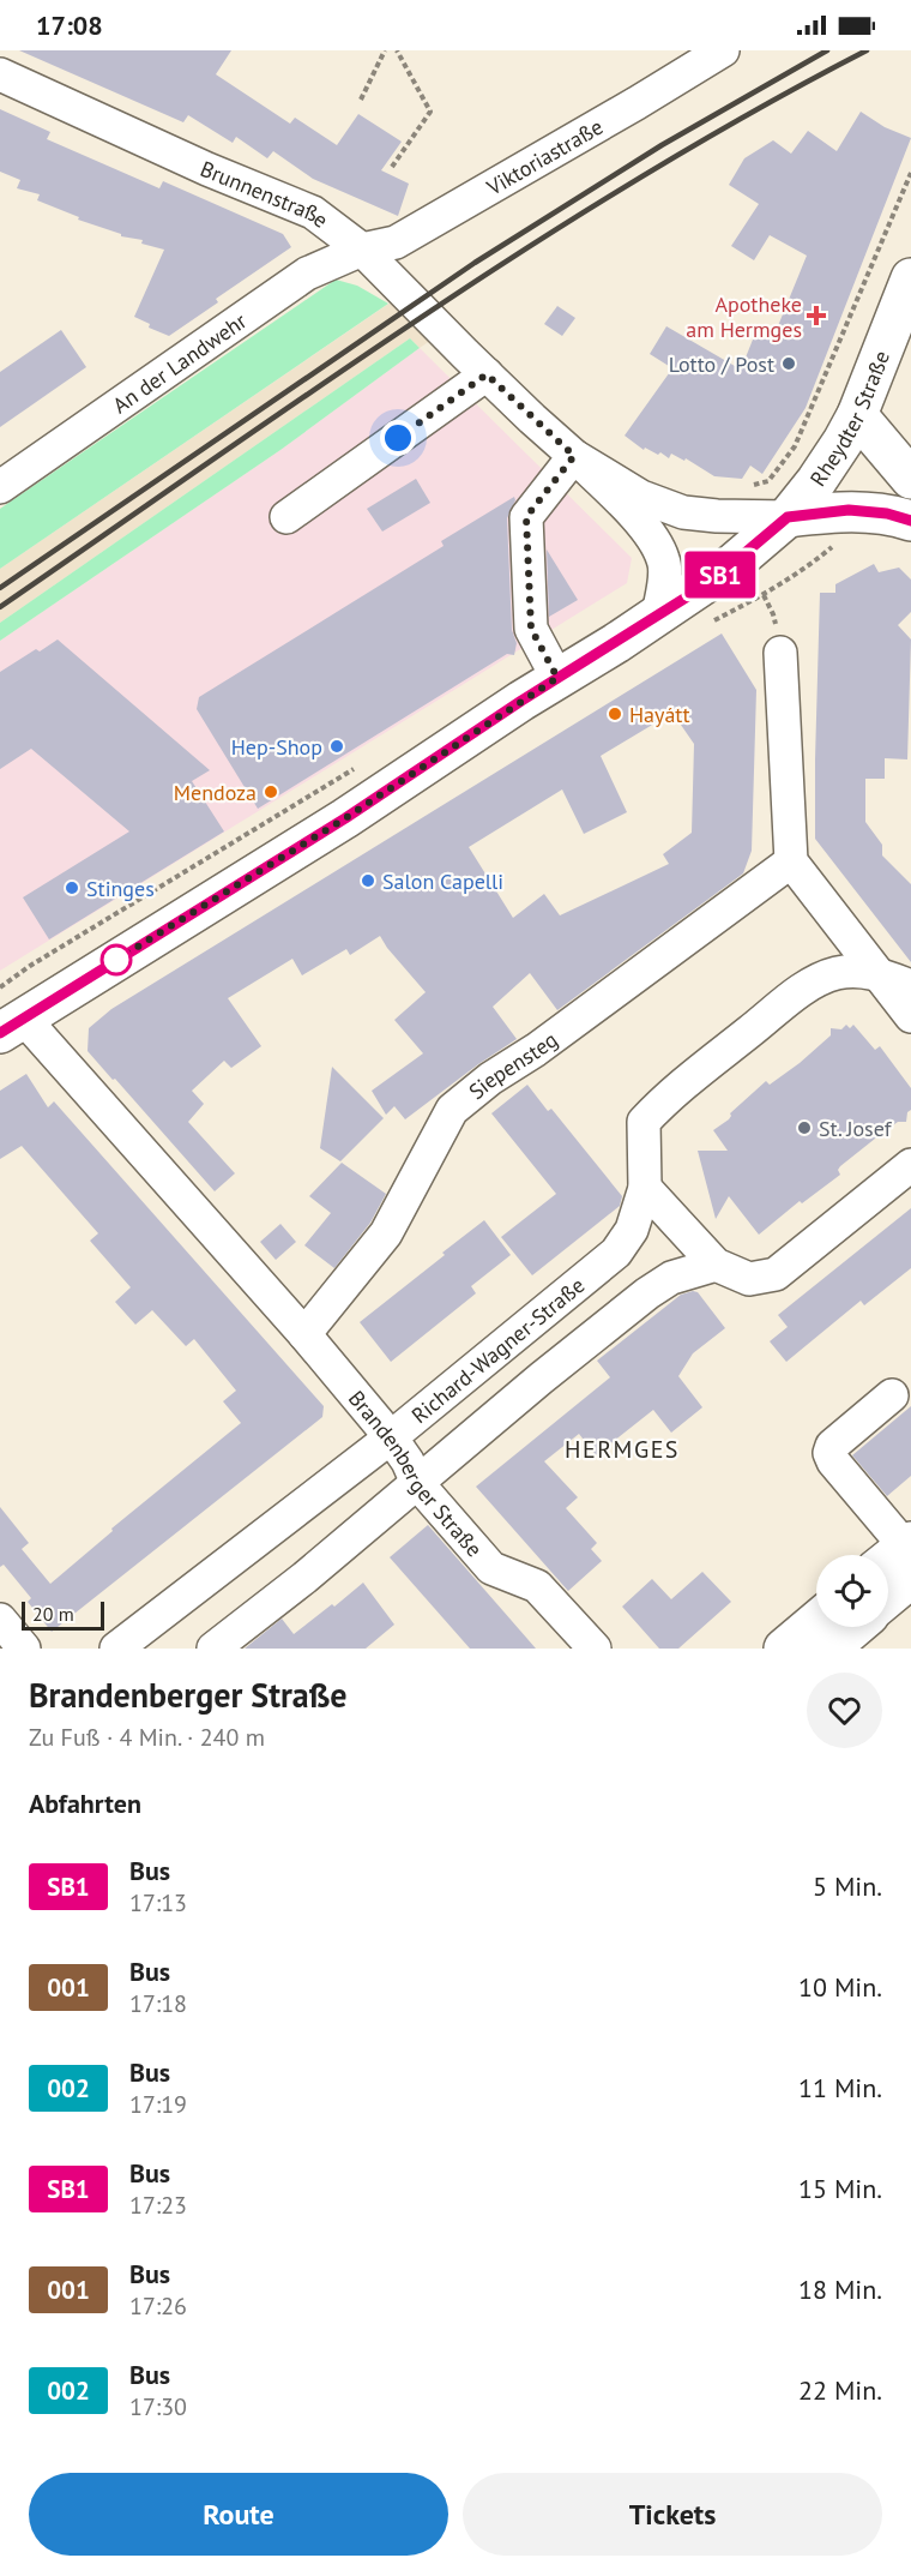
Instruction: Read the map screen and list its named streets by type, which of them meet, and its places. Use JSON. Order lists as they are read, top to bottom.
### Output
{
  "streets": {
    "main road": ["Rheydter Straße"],
    "street": [
      "Viktoriastraße",
      "Brunnenstraße",
      "An der Landwehr",
      "Siepensteg",
      "Richard-Wagner-Straße",
      "Brandenberger Straße"
    ]
  },
  "crossings": [
    ["Viktoriastraße", "Brunnenstraße"],
    ["Viktoriastraße", "An der Landwehr"],
    ["Brunnenstraße", "An der Landwehr"],
    ["Brunnenstraße", "Rheydter Straße"],
    ["Rheydter Straße", "Brandenberger Straße"],
    ["Siepensteg", "Brandenberger Straße"],
    ["Richard-Wagner-Straße", "Brandenberger Straße"]
  ],
  "districts": ["HERMGES"],
  "places": {
    "health": ["Apotheke am Hermges"],
    "other": [
      "Lotto / Post",
      "Hayátt",
      "Hep-Shop",
      "Mendoza",
      "Salon Capelli",
      "Stinges",
      "St. Josef"
    ]
  },
  "lines": ["bus line SB1"],
  "scale_bar": "20 m",
  "page": {
    "status": "17:08",
    "on_map": "SB1",
    "scale": "20 m",
    "heading": [
      ["Brandenberger Straße", "Zu Fuß · 4 Min. · 240 m"],
      "Abfahrten"
    ],
    "list": [
      {
        "mark": "SB1",
        "name": "Bus",
        "note": "17:13",
        "value": "5 Min."
      },
      {
        "mark": "001",
        "name": "Bus",
        "note": "17:18",
        "value": "10 Min."
      },
      {
        "mark": "002",
        "name": "Bus",
        "note": "17:19",
        "value": "11 Min."
      },
      {
        "mark": "SB1",
        "name": "Bus",
        "note": "17:23",
        "value": "15 Min."
      },
      {
        "mark": "001",
        "name": "Bus",
        "note": "17:26",
        "value": "18 Min."
      },
      {
        "mark": "002",
        "name": "Bus",
        "note": "17:30",
        "value": "22 Min."
      }
    ],
    "buttons": ["Route", "Tickets"]
  }
}
